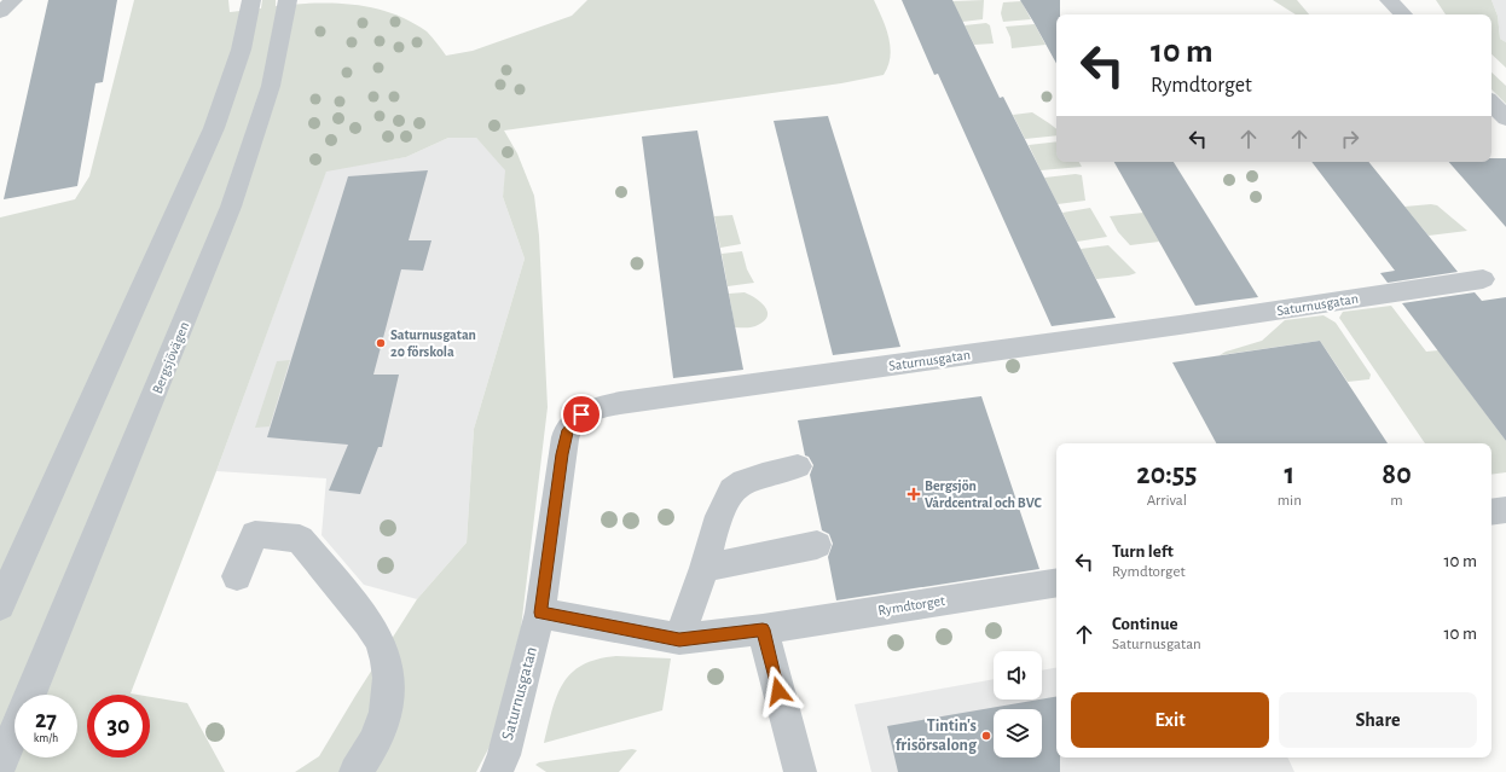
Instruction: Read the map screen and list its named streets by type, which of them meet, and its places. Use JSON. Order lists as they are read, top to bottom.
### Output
{
  "streets": {
    "street": ["Saturnusgatan", "Bergsjövägen", "Rymdtorget"]
  },
  "places": {
    "other": ["Saturnusgatan 20 förskola", "Tintin's frisörsalong"],
    "health": ["Bergsjön Vårdcentral och BVC"]
  },
  "page": {
    "turn": ["10 m", "Rymdtorget"],
    "eta": [
      "20:55",
      "Arrival",
      "1",
      "min",
      "80",
      "m"
    ],
    "list": [
      {
        "name": "Turn left",
        "note": "Rymdtorget",
        "value": "10 m"
      },
      {
        "name": "Continue",
        "note": "Saturnusgatan",
        "value": "10 m"
      }
    ],
    "buttons": ["Exit", "Share"],
    "speed": "27 km/h",
    "limit": "30"
  }
}
